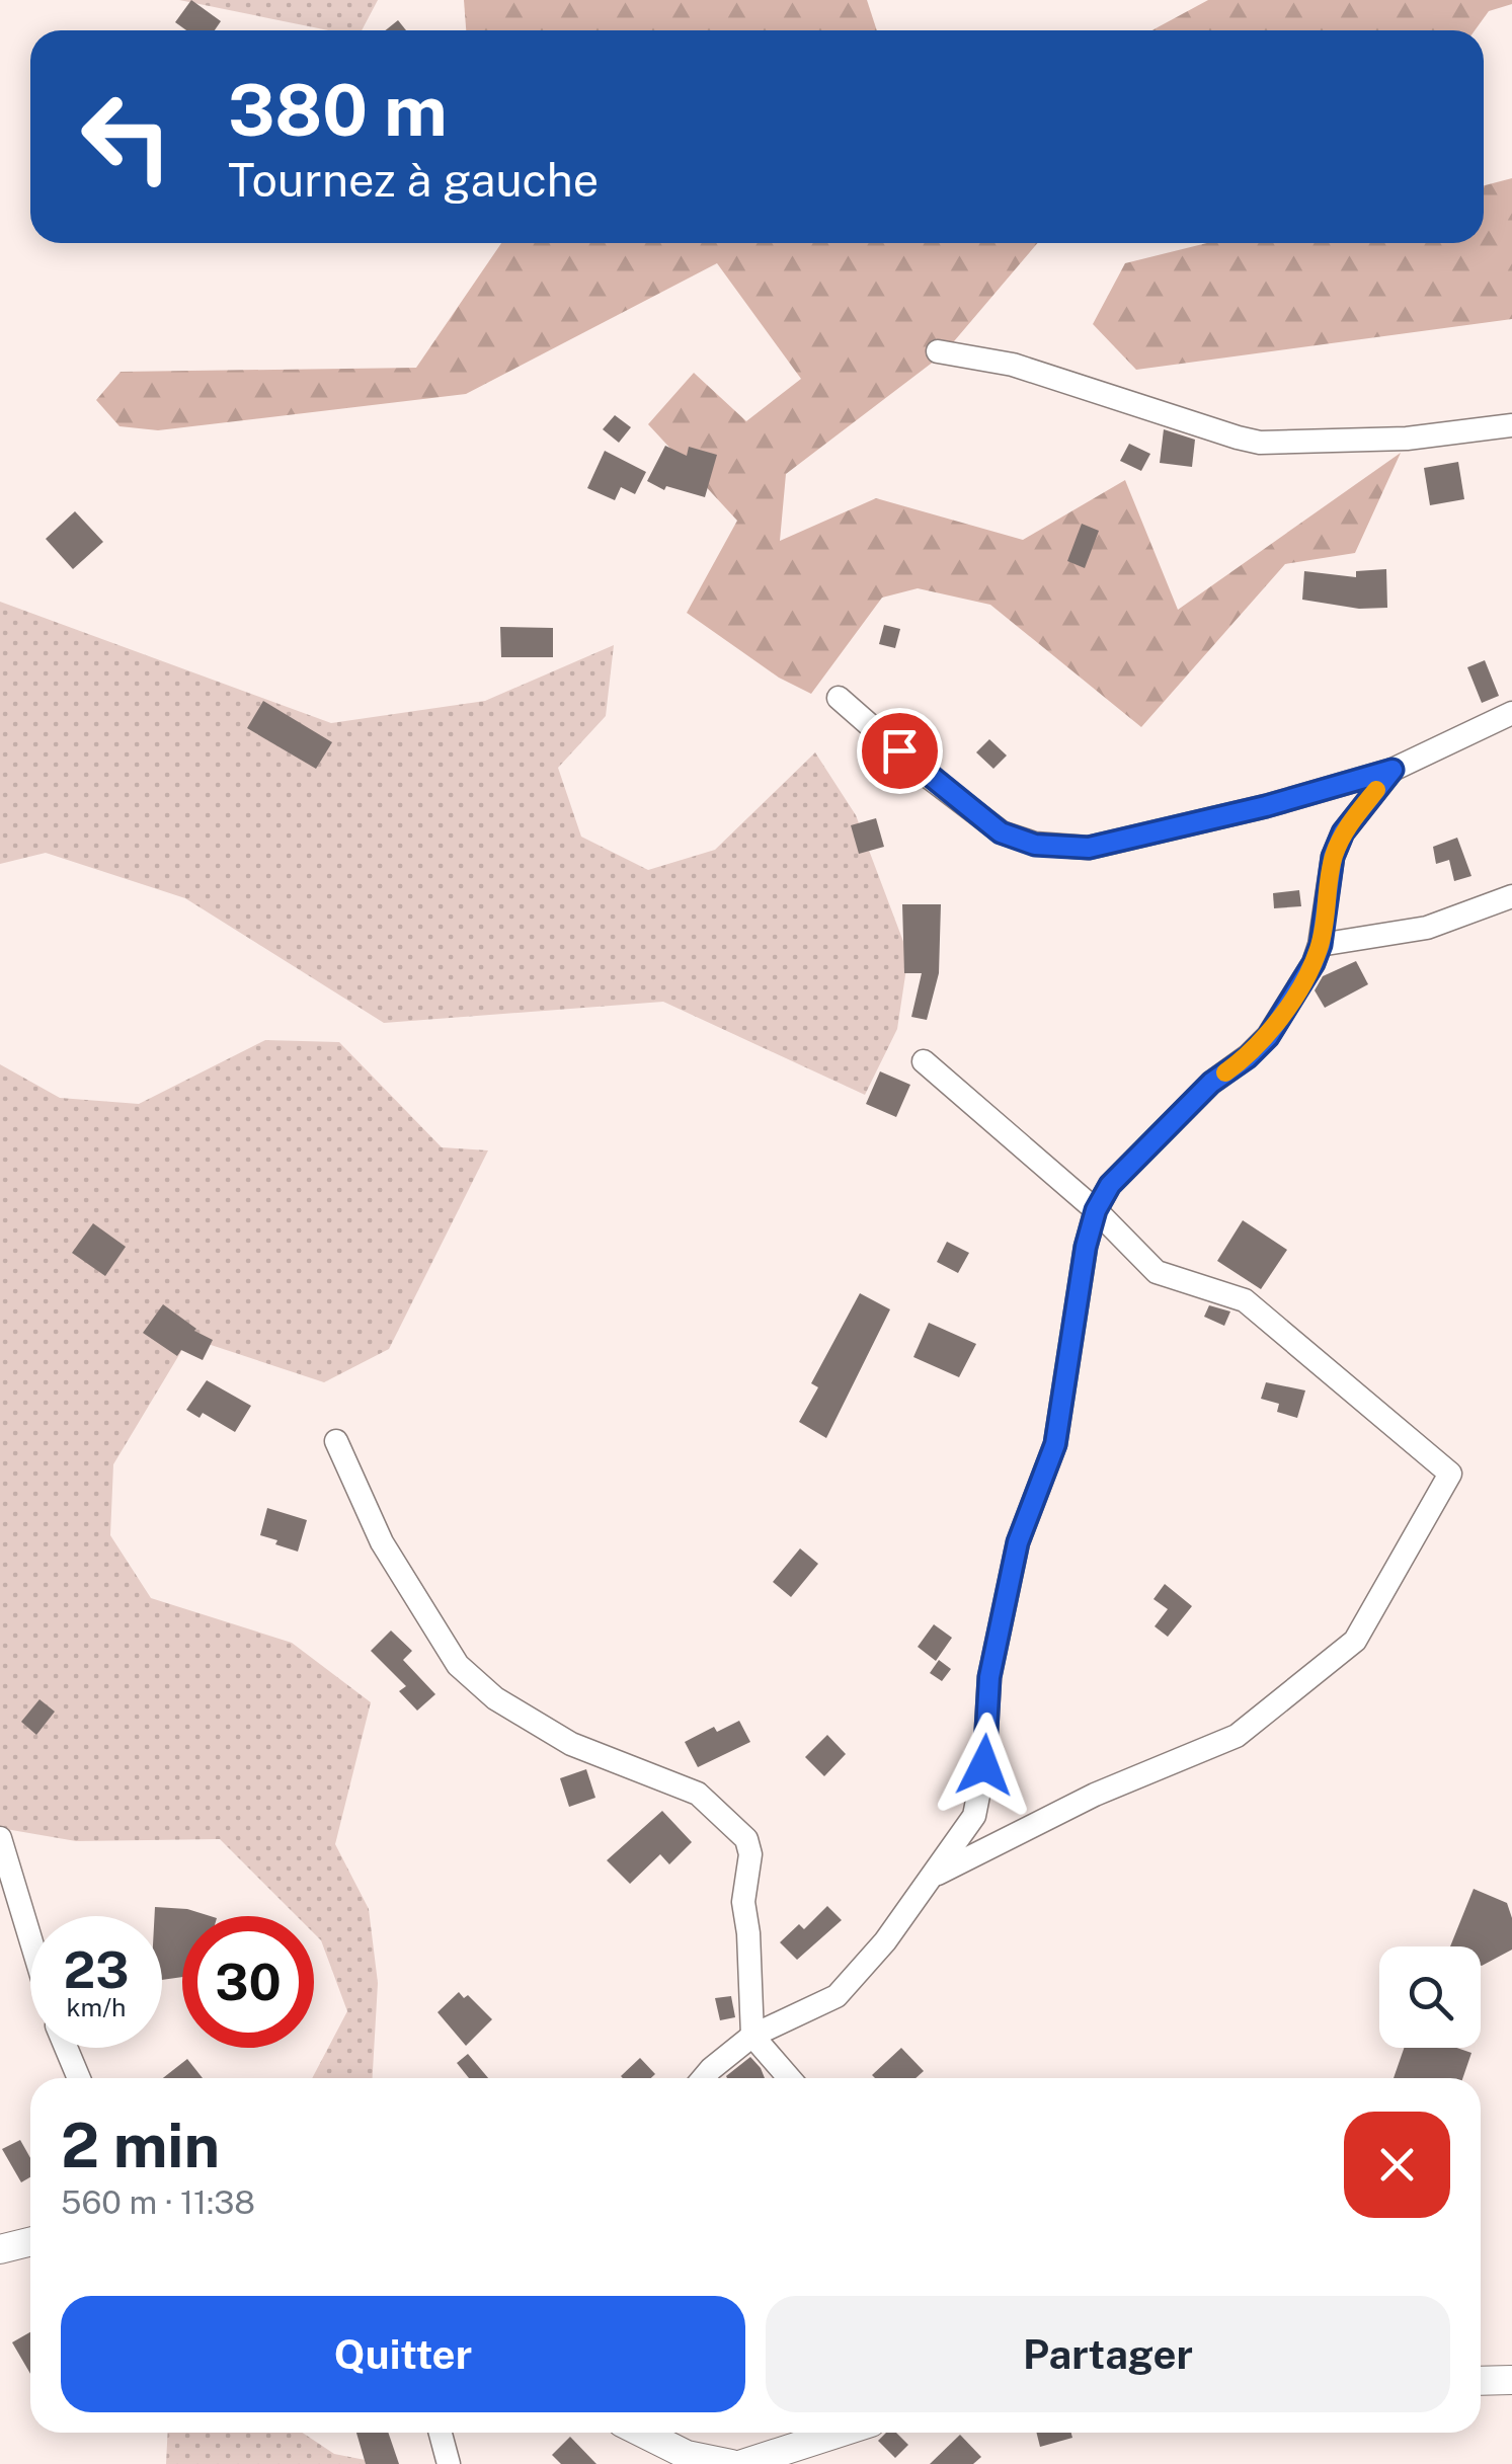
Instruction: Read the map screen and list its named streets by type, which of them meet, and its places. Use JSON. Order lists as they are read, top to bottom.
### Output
{
  "page": {
    "turn": ["380 m", "Tournez à gauche"],
    "speed": "23 km/h",
    "limit": "30",
    "heading": ["2 min", "560 m · 11:38"],
    "buttons": ["Quitter", "Partager"]
  }
}
